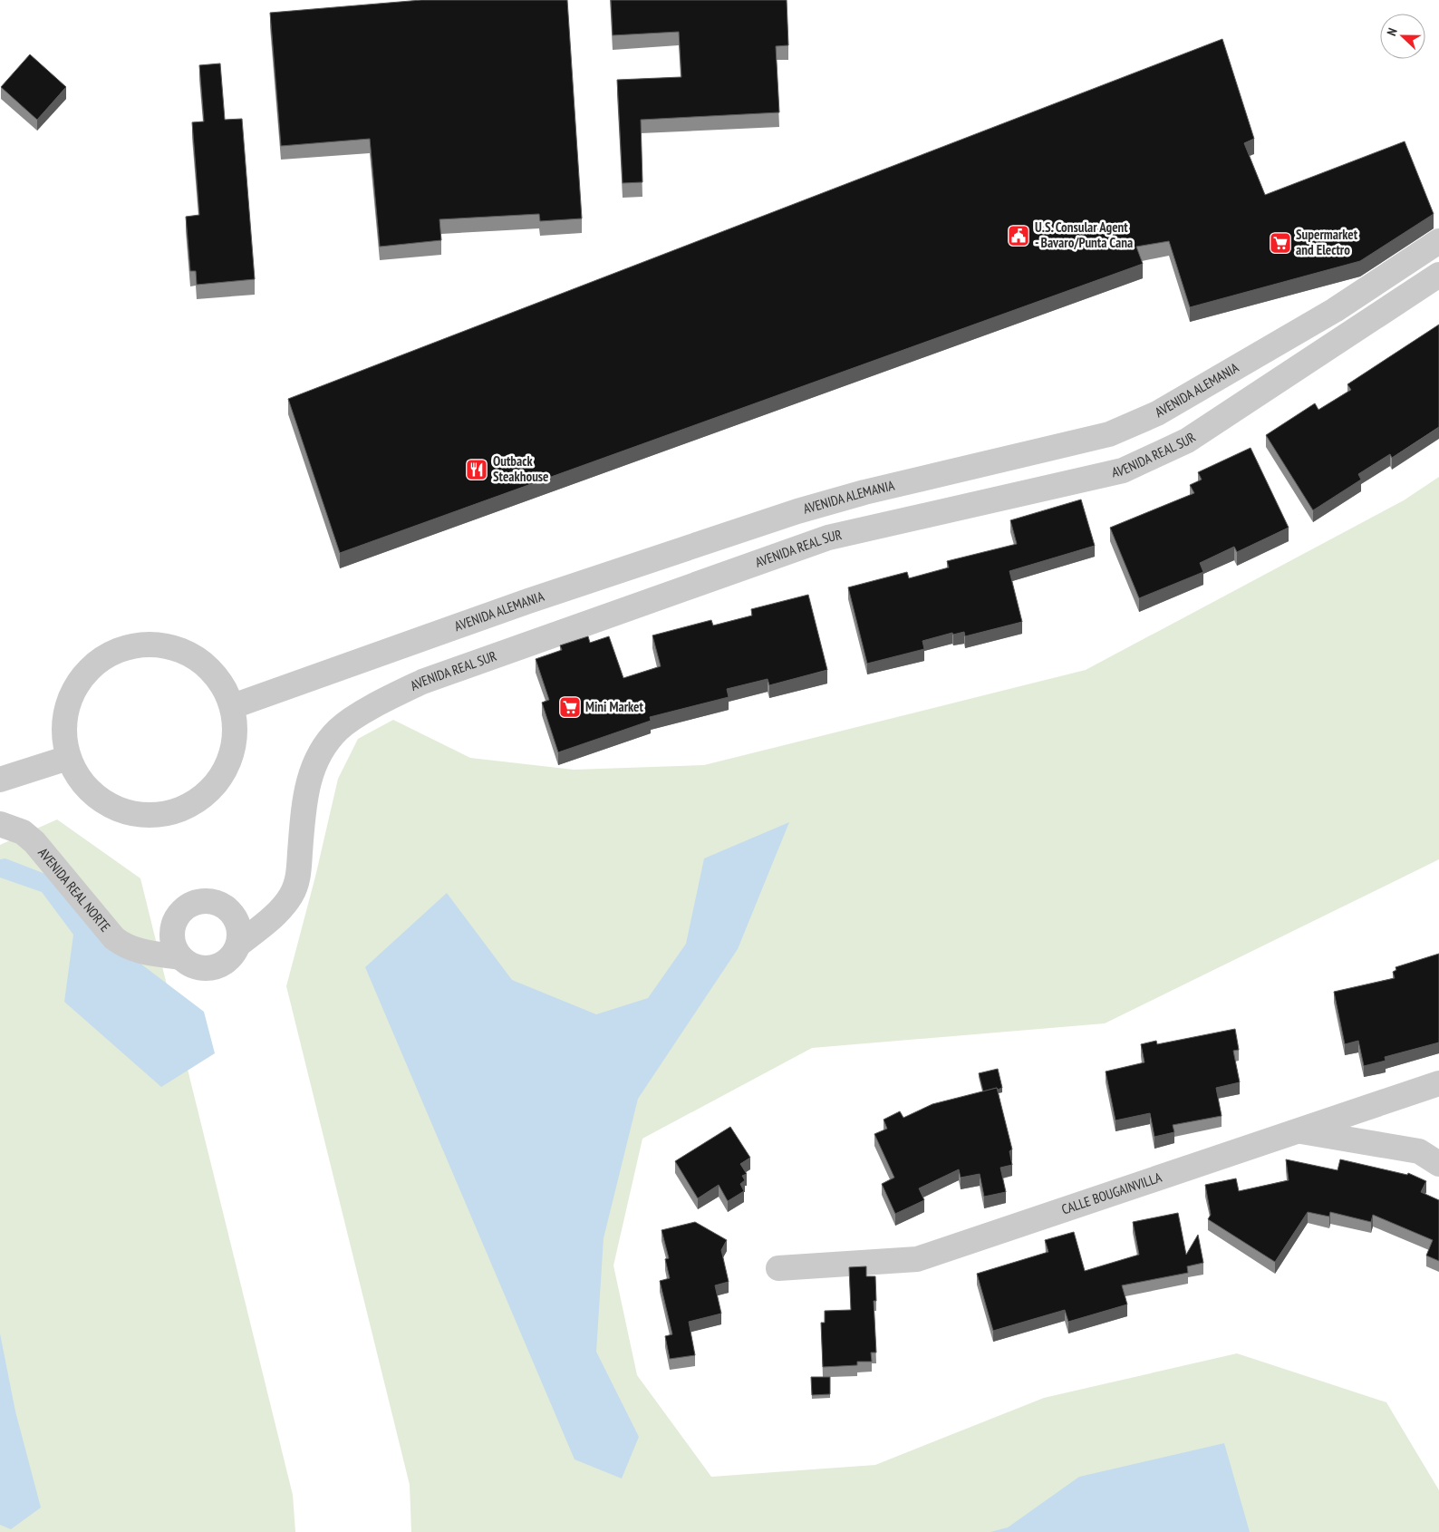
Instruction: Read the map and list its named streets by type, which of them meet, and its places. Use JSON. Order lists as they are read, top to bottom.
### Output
{
  "streets": {
    "street": [
      "AVENIDA ALEMANIA",
      "AVENIDA REAL SUR",
      "AVENIDA REAL NORTE",
      "CALLE BOUGAINVILLA"
    ]
  },
  "crossings": [
    ["AVENIDA REAL SUR", "AVENIDA REAL NORTE"]
  ],
  "places": {
    "public building": ["U.S. Consular Agent - Bavaro/Punta Cana"],
    "supermarket": ["Supermarket and Electro", "Mini Market"],
    "restaurant": ["Outback Steakhouse"]
  },
  "north": "left"
}
